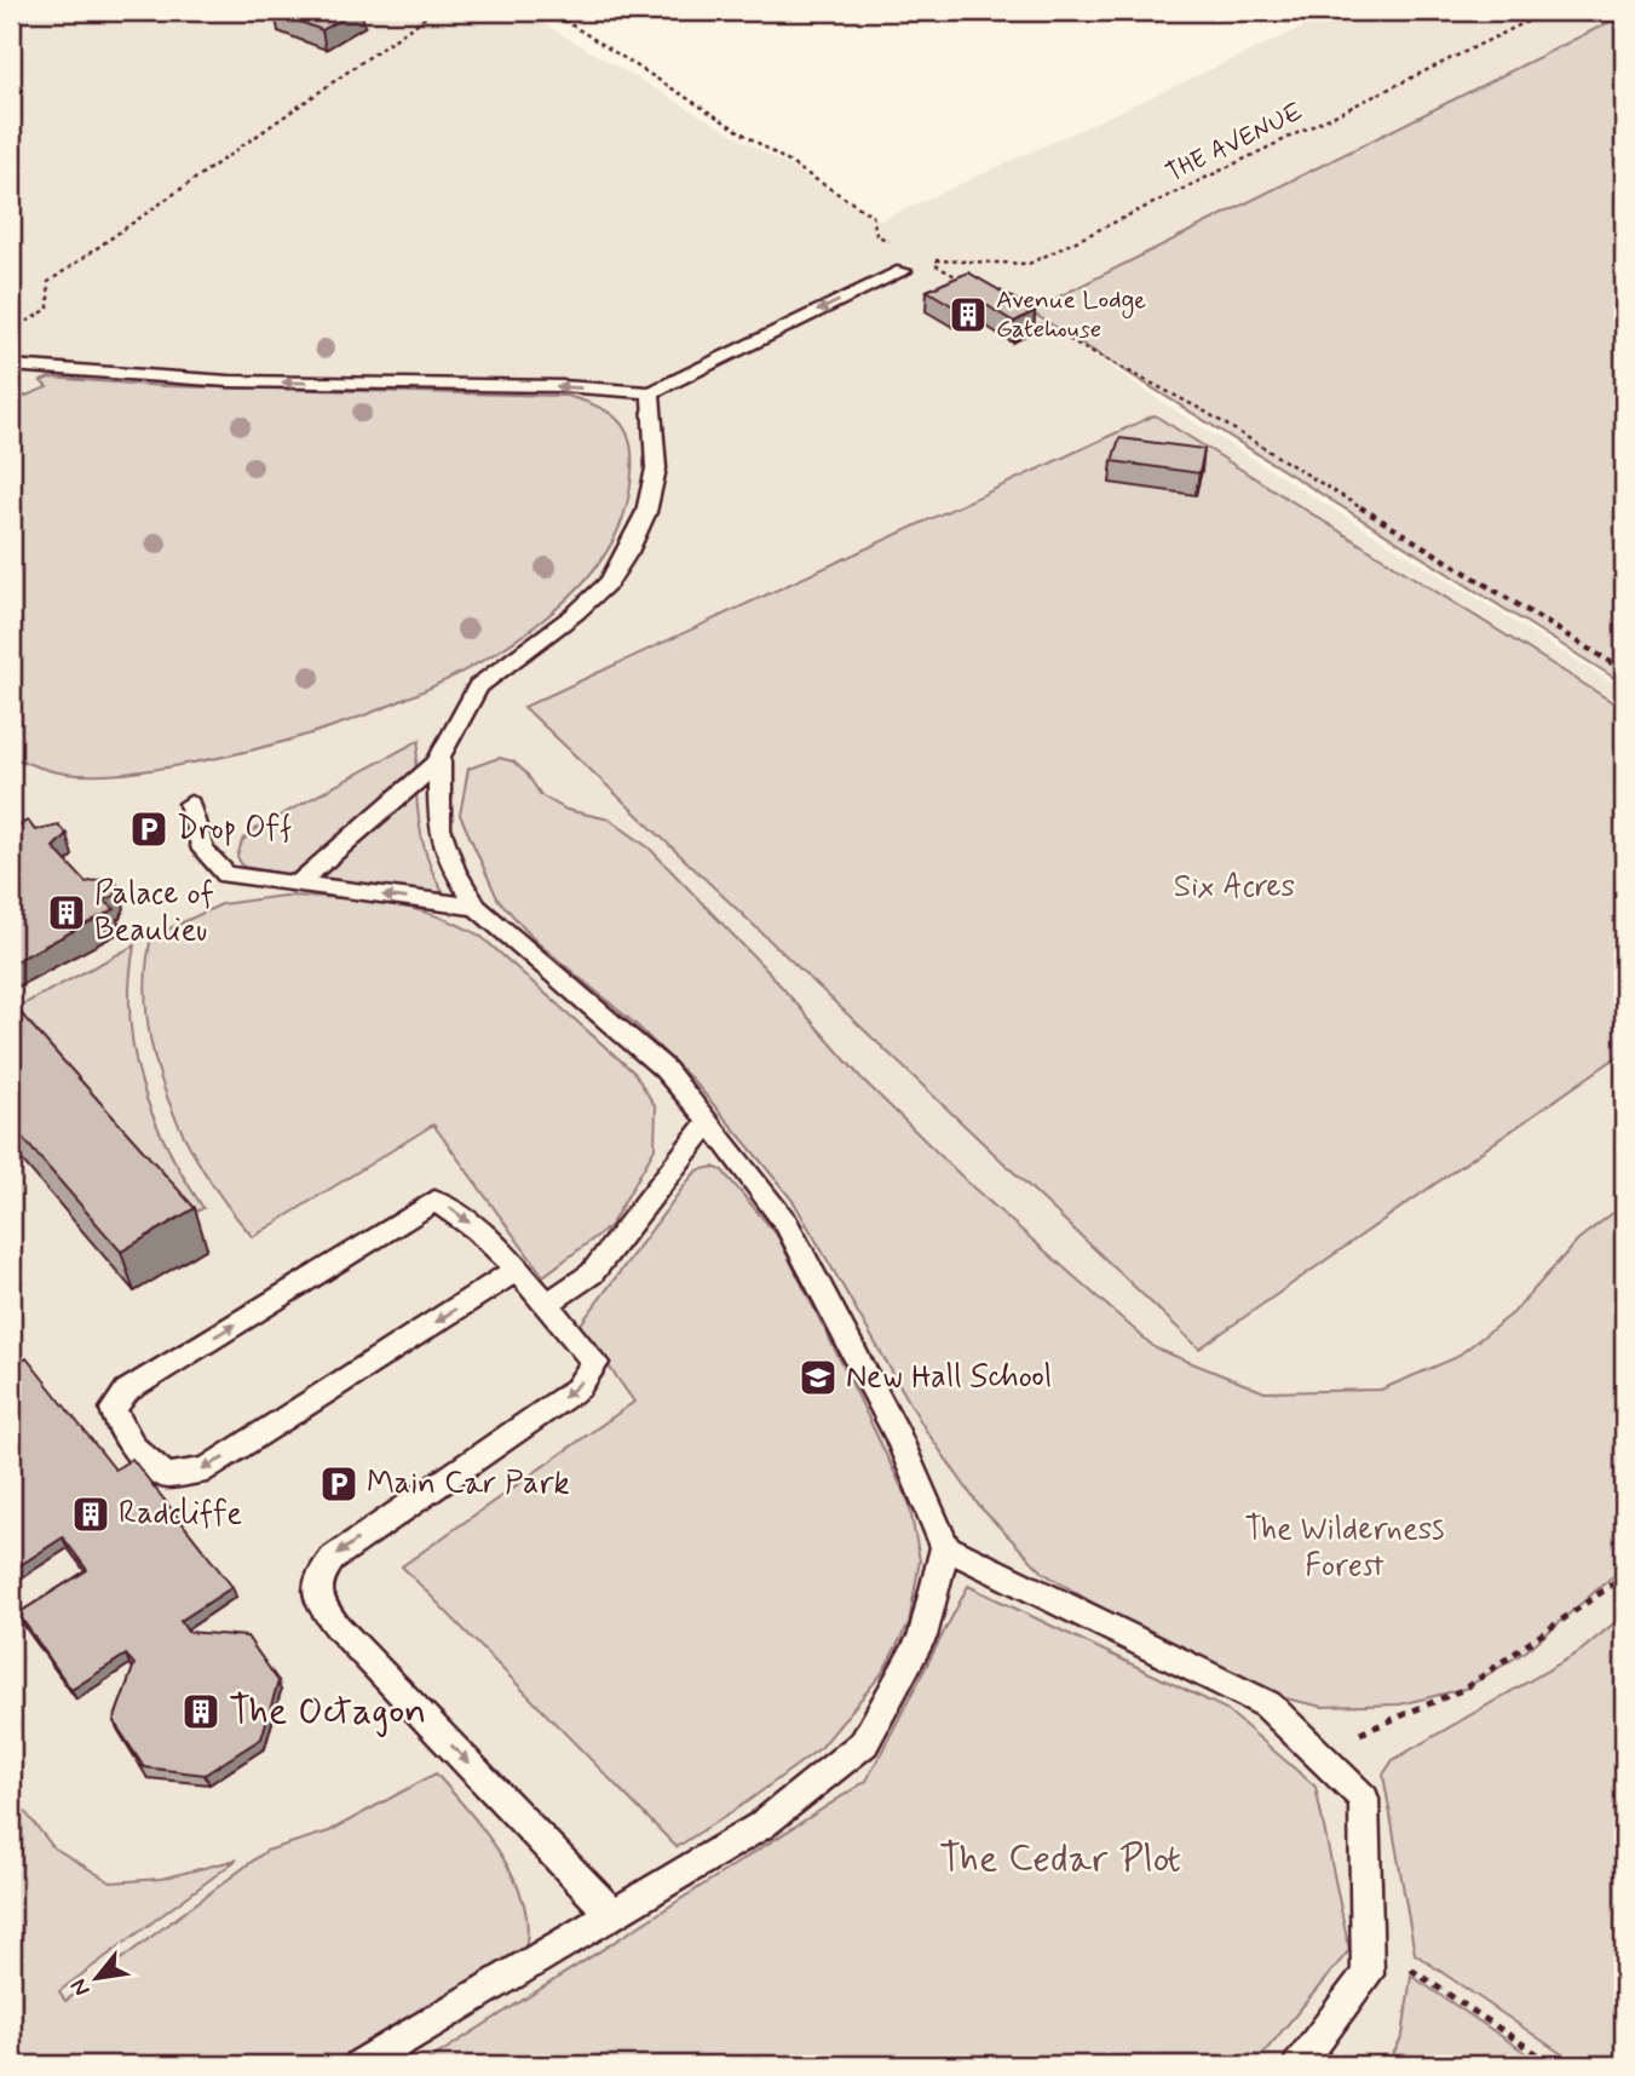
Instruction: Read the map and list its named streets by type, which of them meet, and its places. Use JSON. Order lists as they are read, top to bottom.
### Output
{
  "streets": {
    "path": ["THE AVENUE"]
  },
  "parks": ["Six Acres", "The Wilderness Forest", "The Cedar Plot"],
  "places": {
    "building": [
      "Avenue Lodge Gatehouse",
      "Palace of Beaulieu",
      "Radcliffe",
      "The Octagon"
    ],
    "parking": ["Drop Off", "Main Car Park"],
    "school or university": ["New Hall School"]
  },
  "north": "bottom left"
}
